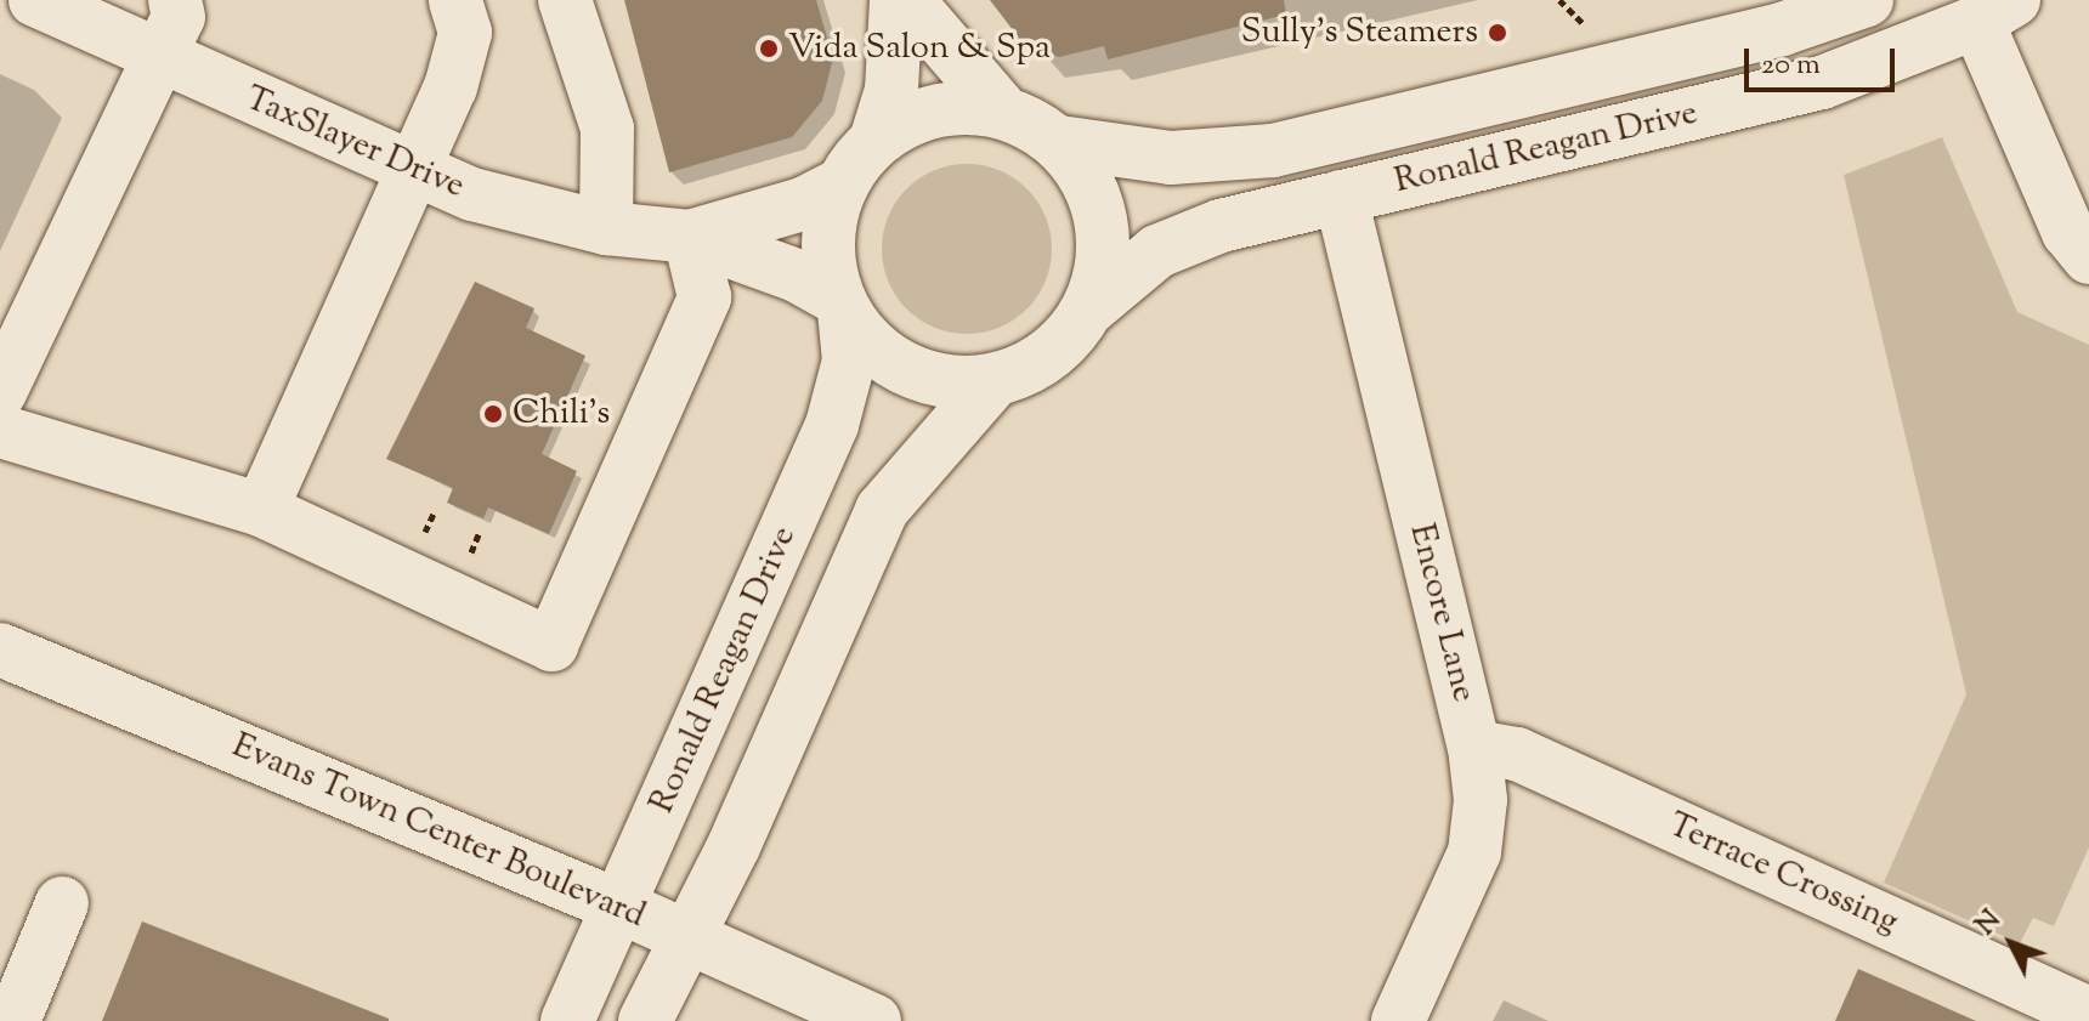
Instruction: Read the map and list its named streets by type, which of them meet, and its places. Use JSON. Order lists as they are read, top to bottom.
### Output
{
  "streets": {
    "street": [
      "TaxSlayer Drive",
      "Ronald Reagan Drive",
      "Encore Lane",
      "Evans Town Center Boulevard",
      "Terrace Crossing"
    ]
  },
  "crossings": [
    ["TaxSlayer Drive", "Ronald Reagan Drive"],
    ["Ronald Reagan Drive", "Encore Lane"],
    ["Ronald Reagan Drive", "Evans Town Center Boulevard"],
    ["Encore Lane", "Terrace Crossing"]
  ],
  "places": ["Sully's Steamers", "Vida Salon & Spa", "Chili's"],
  "scale_bar": "20 m",
  "north": "top left"
}
